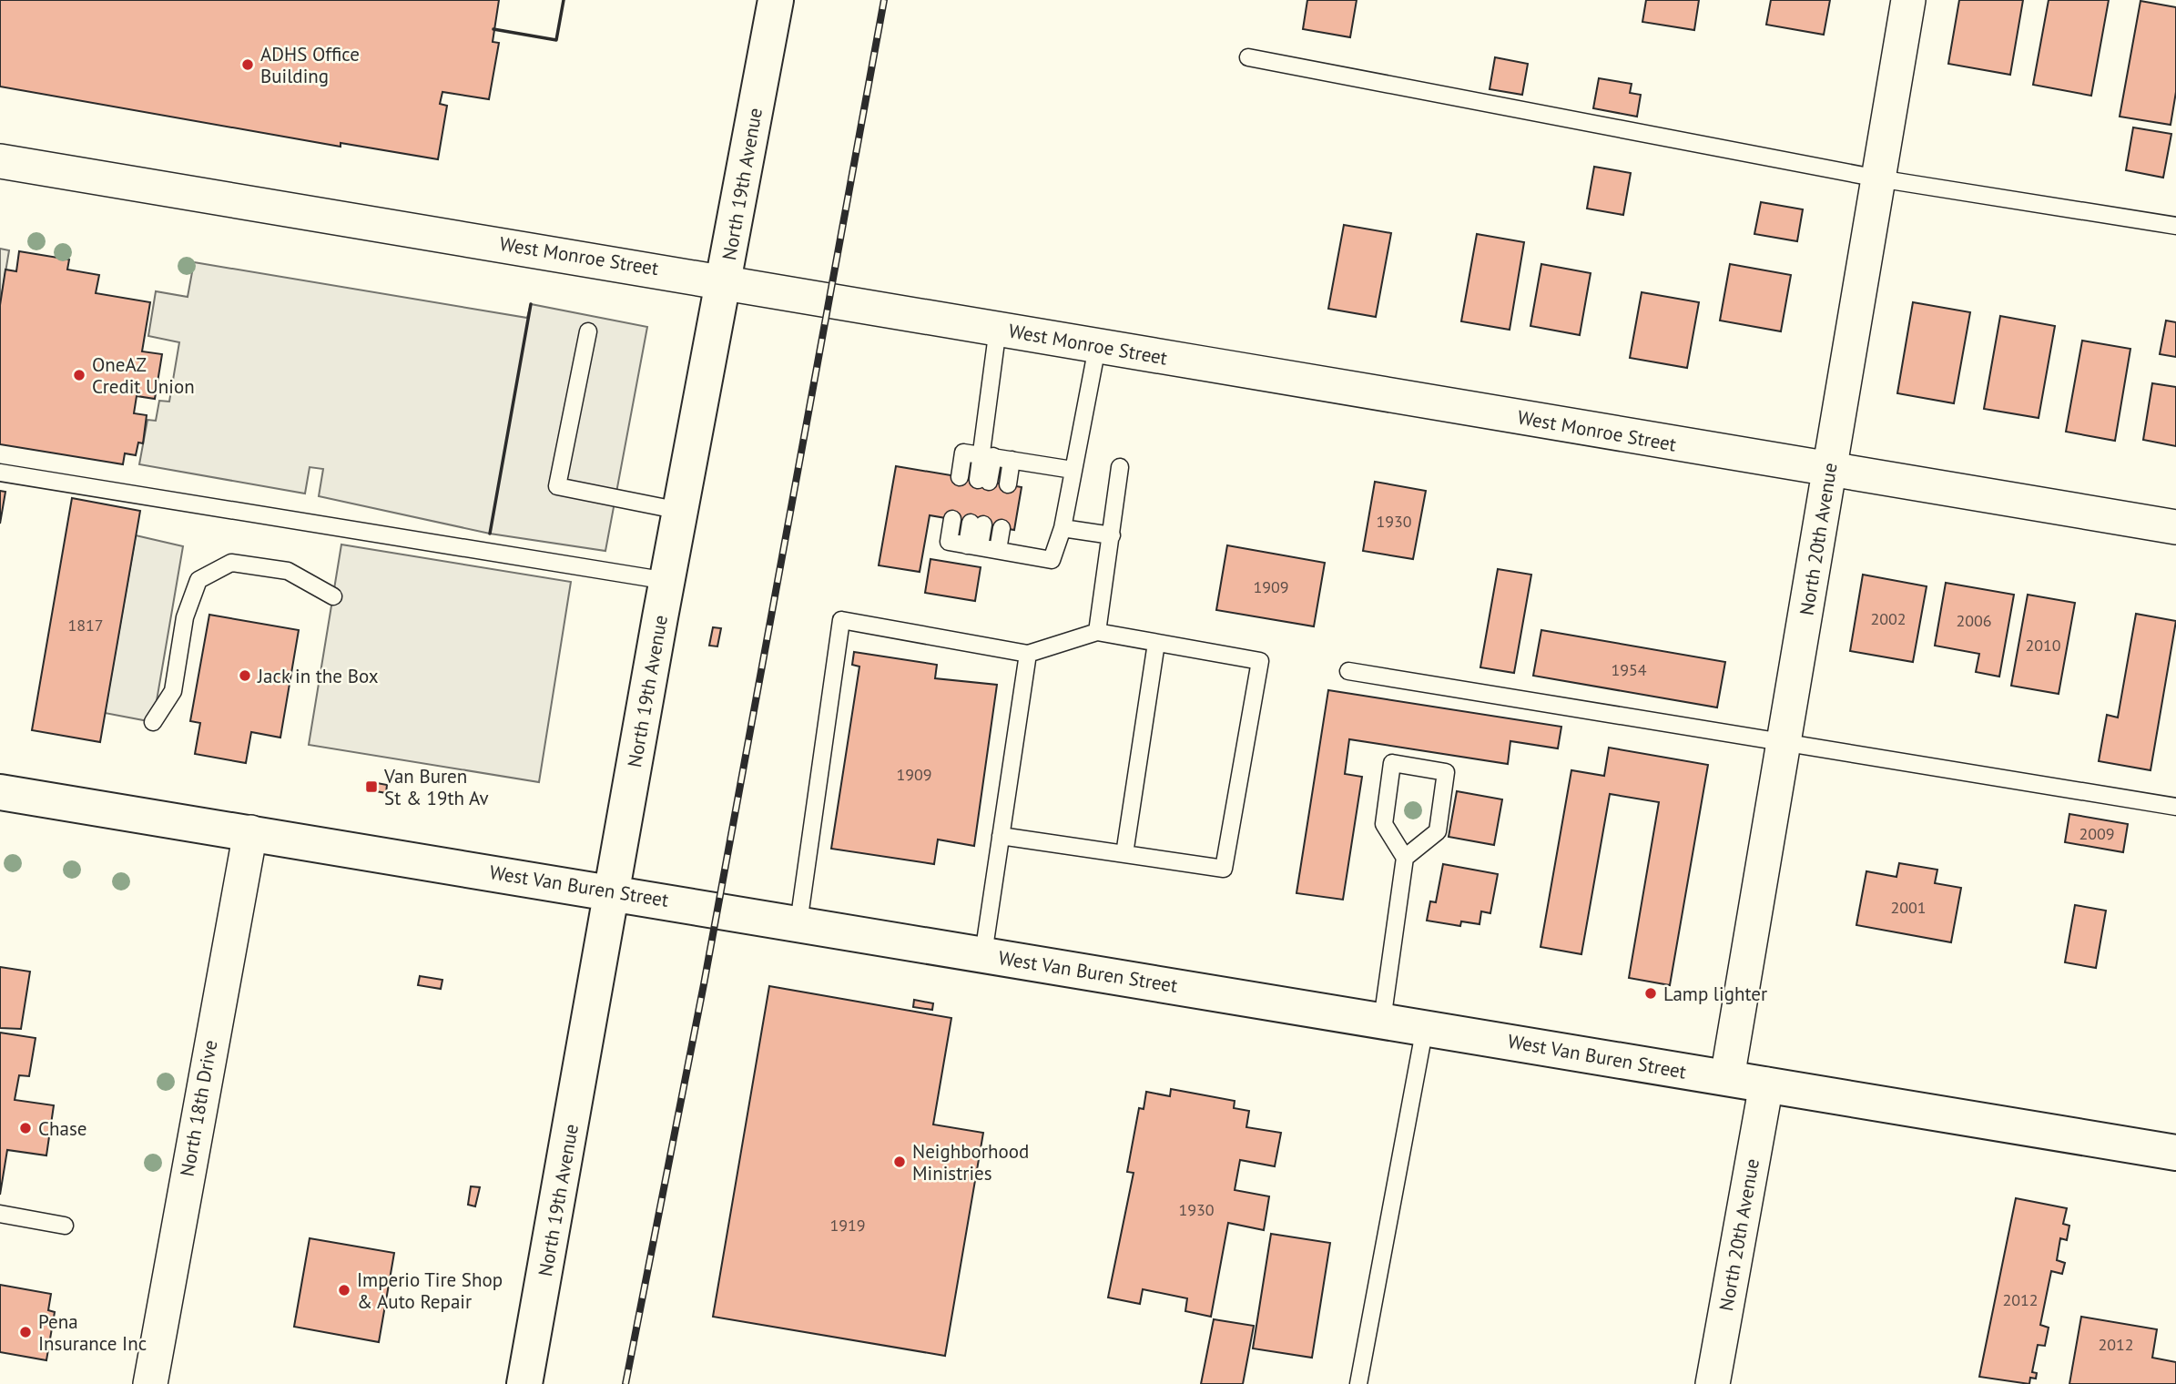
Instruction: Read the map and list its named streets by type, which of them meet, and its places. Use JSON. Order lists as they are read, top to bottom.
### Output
{
  "streets": {
    "main road": ["North 19th Avenue", "West Van Buren Street"],
    "street": ["West Monroe Street", "North 20th Avenue", "North 18th Drive"]
  },
  "crossings": [
    ["North 19th Avenue", "West Monroe Street"],
    ["North 19th Avenue", "West Van Buren Street"],
    ["West Monroe Street", "North 20th Avenue"],
    ["North 20th Avenue", "West Van Buren Street"],
    ["West Van Buren Street", "North 18th Drive"]
  ],
  "places": {
    "other": [
      "ADHS Office Building",
      "OneAZ Credit Union",
      "Jack in the Box",
      "Lamp lighter",
      "Chase",
      "Neighborhood Ministries",
      "Imperio Tire Shop & Auto Repair",
      "Pena Insurance Inc"
    ],
    "transit": ["Van Buren St & 19th Av"]
  },
  "house_numbers": [
    "1930",
    "1909",
    "2002",
    "2006",
    "1817",
    "2010",
    "1954",
    "1909",
    "2009",
    "2001",
    "1930",
    "1919",
    "2012",
    "2012"
  ]
}
